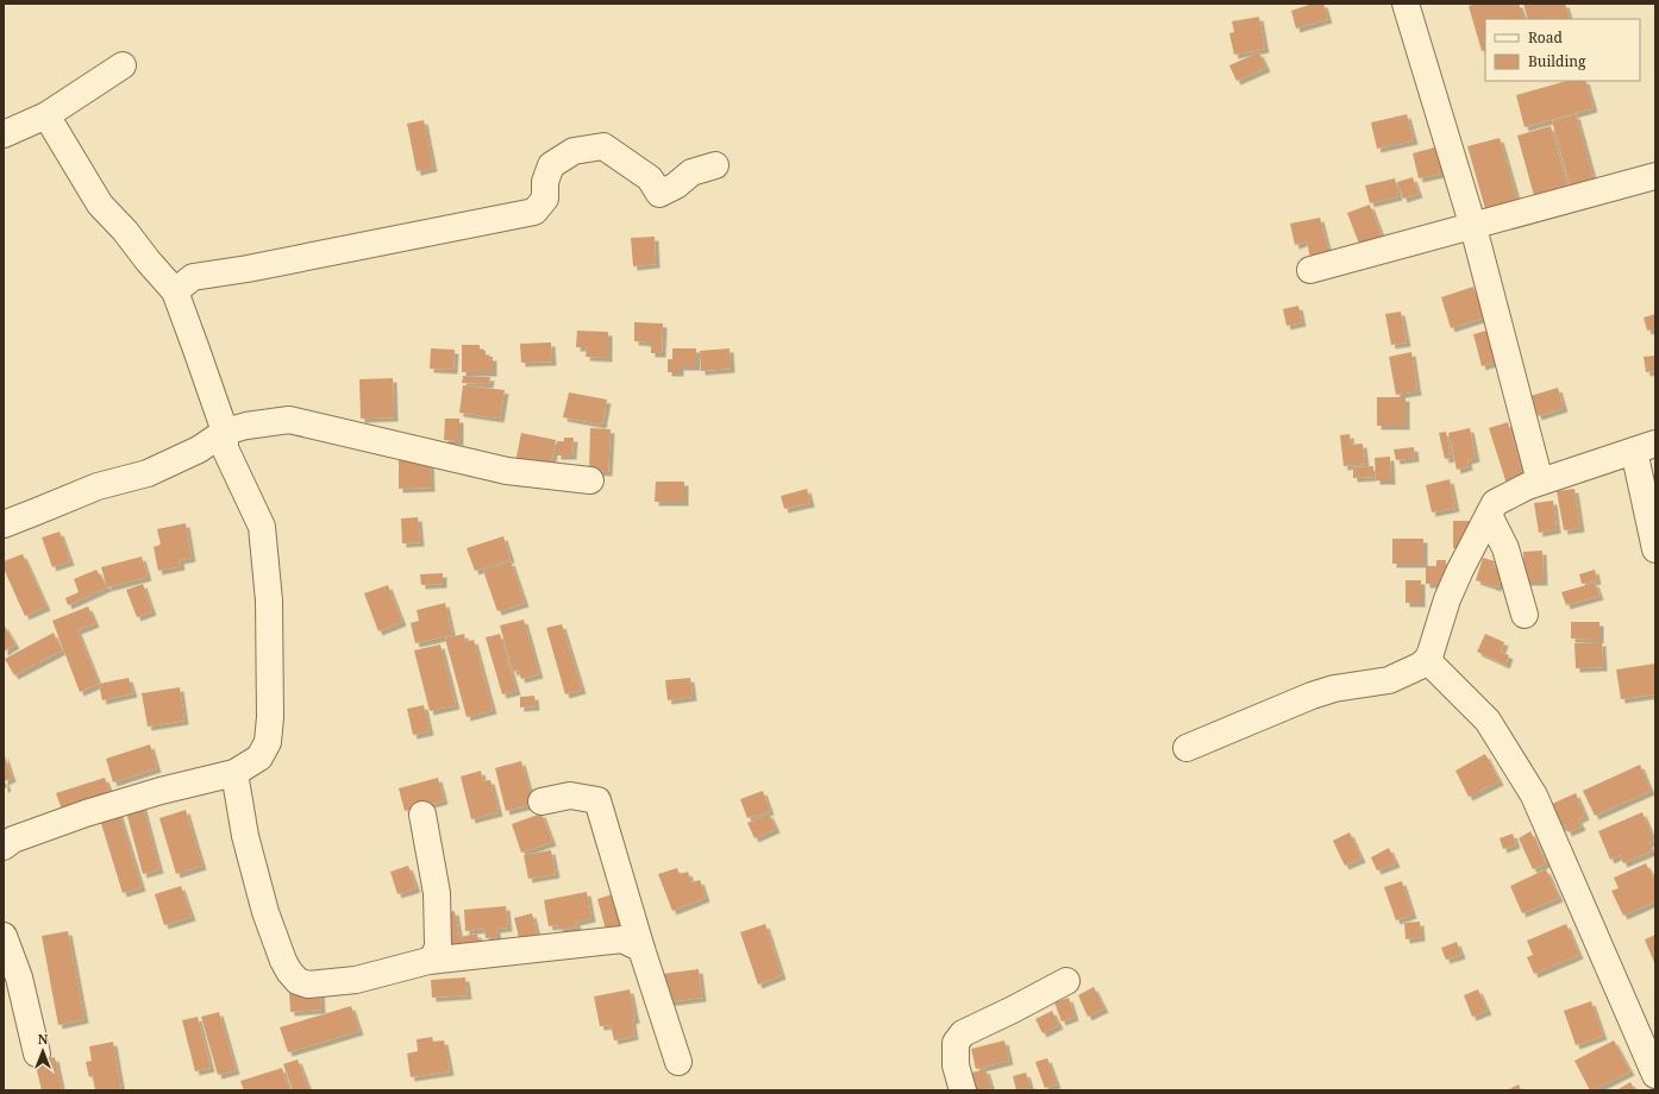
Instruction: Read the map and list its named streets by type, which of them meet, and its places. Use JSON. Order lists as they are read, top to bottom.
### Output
{
  "legend": ["Road", "Building"],
  "north": "top"
}
